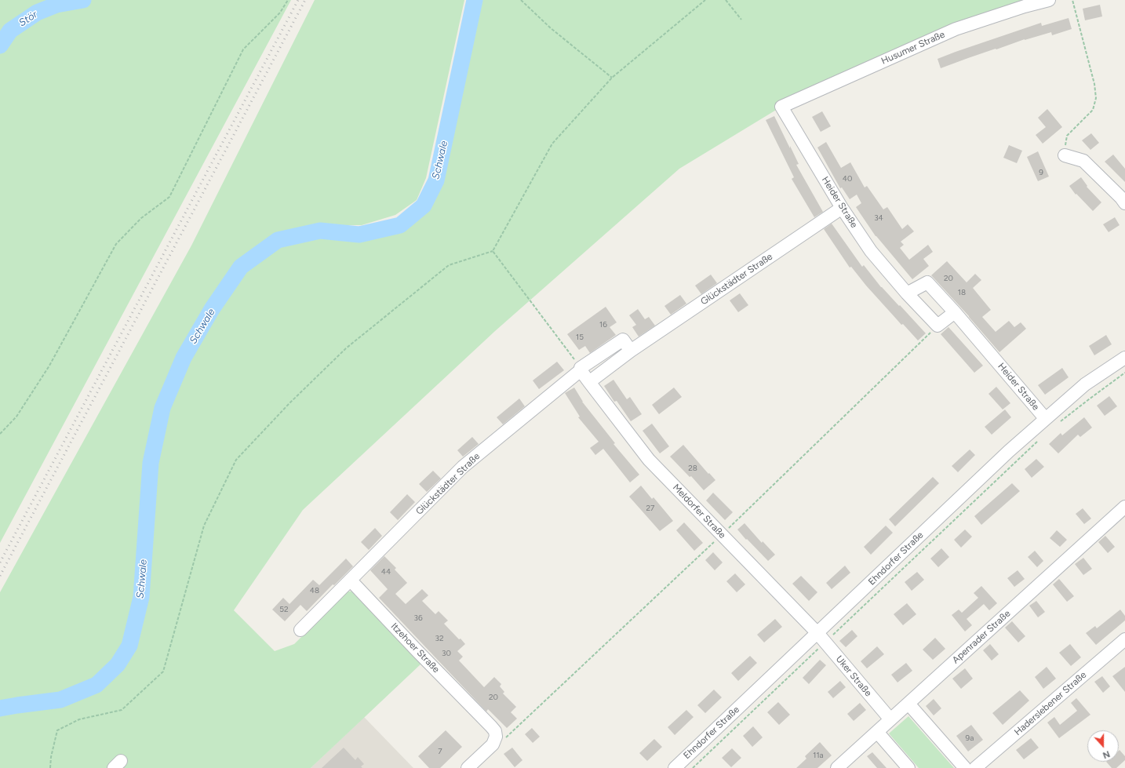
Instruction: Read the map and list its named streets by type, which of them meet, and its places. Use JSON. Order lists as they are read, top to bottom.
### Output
{
  "streets": {
    "street": [
      "Husumer Straße",
      "Heider Straße",
      "Glückstädter Straße",
      "Meldorfer Straße",
      "Ehndorfer Straße",
      "Apenrader Straße",
      "Itzehoer Straße",
      "Uker Straße",
      "Haderslebener Straße"
    ]
  },
  "crossings": [
    ["Husumer Straße", "Heider Straße"],
    ["Heider Straße", "Glückstädter Straße"],
    ["Heider Straße", "Ehndorfer Straße"],
    ["Glückstädter Straße", "Meldorfer Straße"],
    ["Glückstädter Straße", "Itzehoer Straße"],
    ["Meldorfer Straße", "Ehndorfer Straße"],
    ["Meldorfer Straße", "Uker Straße"],
    ["Ehndorfer Straße", "Uker Straße"],
    ["Apenrader Straße", "Uker Straße"]
  ],
  "water": ["Stör", "Schwale"],
  "house_numbers": [
    "9",
    "40",
    "34",
    "20",
    "18",
    "16",
    "15",
    "28",
    "27",
    "44",
    "48",
    "52",
    "36",
    "32",
    "30",
    "20",
    "9a",
    "7",
    "11a"
  ],
  "north": "bottom"
}
